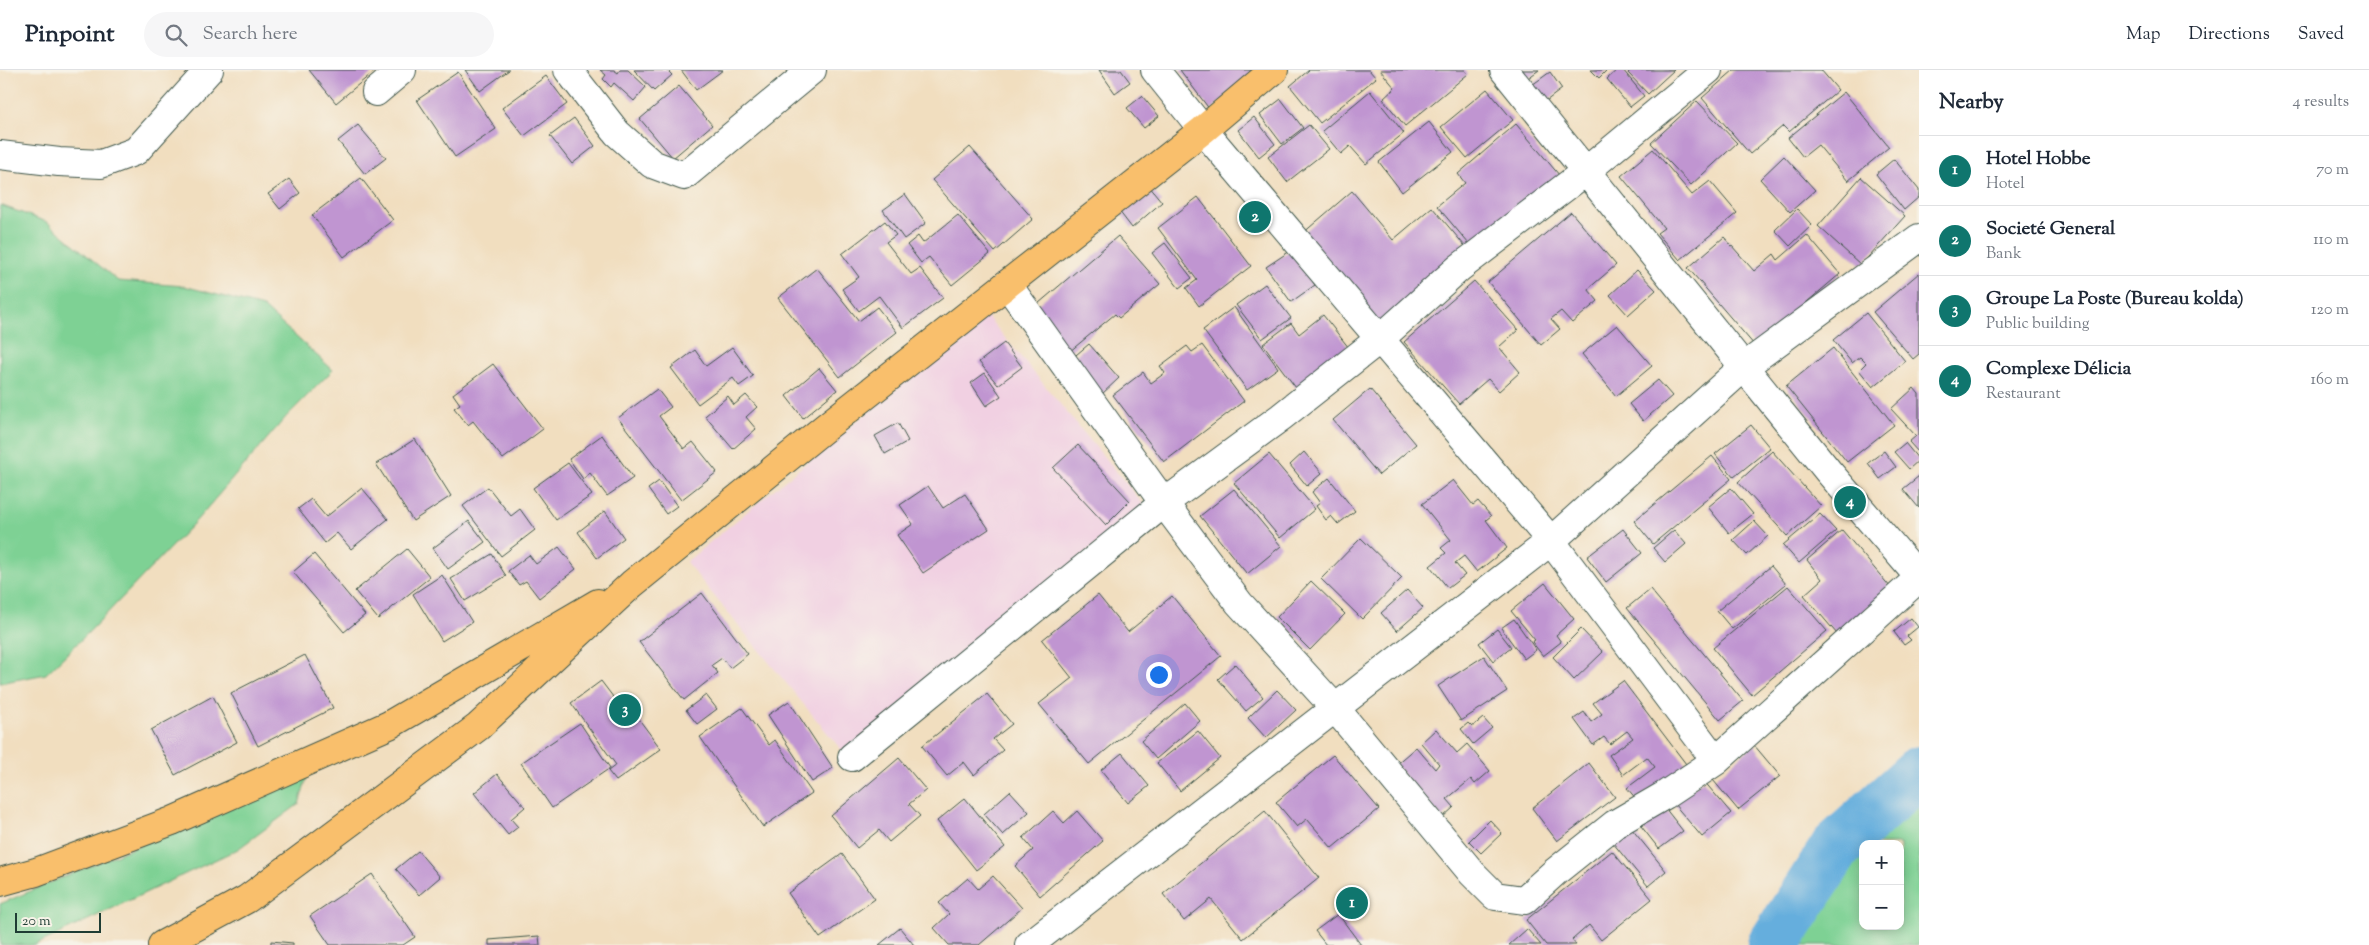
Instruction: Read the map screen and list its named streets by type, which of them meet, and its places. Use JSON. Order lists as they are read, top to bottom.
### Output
{
  "scale_bar": "20 m",
  "page": {
    "header": "Pinpoint",
    "search": "Search here",
    "nav": ["Map", "Directions", "Saved"],
    "heading": ["Nearby", "4 results"],
    "list": [
      {
        "mark": "1",
        "name": "Hotel Hobbe",
        "note": "Hotel",
        "value": "70 m"
      },
      {
        "mark": "2",
        "name": "Societé General",
        "note": "Bank",
        "value": "110 m"
      },
      {
        "mark": "3",
        "name": "Groupe La Poste (Bureau kolda)",
        "note": "Public building",
        "value": "120 m"
      },
      {
        "mark": "4",
        "name": "Complexe Délicia",
        "note": "Restaurant",
        "value": "160 m"
      }
    ],
    "pins": [
      "2",
      "4",
      "3",
      "1"
    ],
    "map_buttons": ["+", "−"],
    "scale": "20 m"
  }
}
